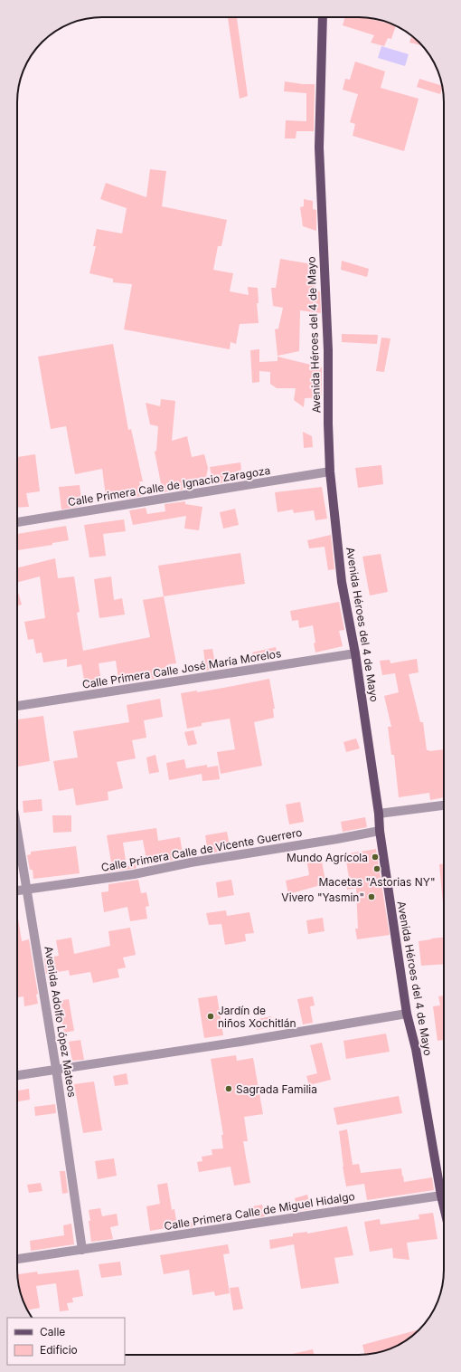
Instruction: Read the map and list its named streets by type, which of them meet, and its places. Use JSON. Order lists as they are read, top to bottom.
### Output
{
  "streets": {
    "main road": ["Avenida Héroes del 4 de Mayo"],
    "street": [
      "Calle Primera Calle de Ignacio Zaragoza",
      "Calle Primera Calle José María Morelos",
      "Calle Primera Calle de Vicente Guerrero",
      "Avenida Adolfo López Mateos",
      "Calle Primera Calle de Miguel Hidalgo"
    ]
  },
  "crossings": [
    ["Avenida Héroes del 4 de Mayo", "Calle Primera Calle de Ignacio Zaragoza"],
    ["Avenida Héroes del 4 de Mayo", "Calle Primera Calle José María Morelos"],
    ["Avenida Héroes del 4 de Mayo", "Calle Primera Calle de Vicente Guerrero"],
    ["Avenida Héroes del 4 de Mayo", "Calle Primera Calle de Miguel Hidalgo"],
    ["Calle Primera Calle de Vicente Guerrero", "Avenida Adolfo López Mateos"],
    ["Avenida Adolfo López Mateos", "Calle Primera Calle de Miguel Hidalgo"]
  ],
  "places": [
    "Mundo Agrícola",
    "Macetas \"Astorias NY\"",
    "Vivero \"Yasmin\"",
    "Jardín de niños Xochitlán",
    "Sagrada Familia"
  ],
  "legend": ["Calle", "Edificio"]
}
